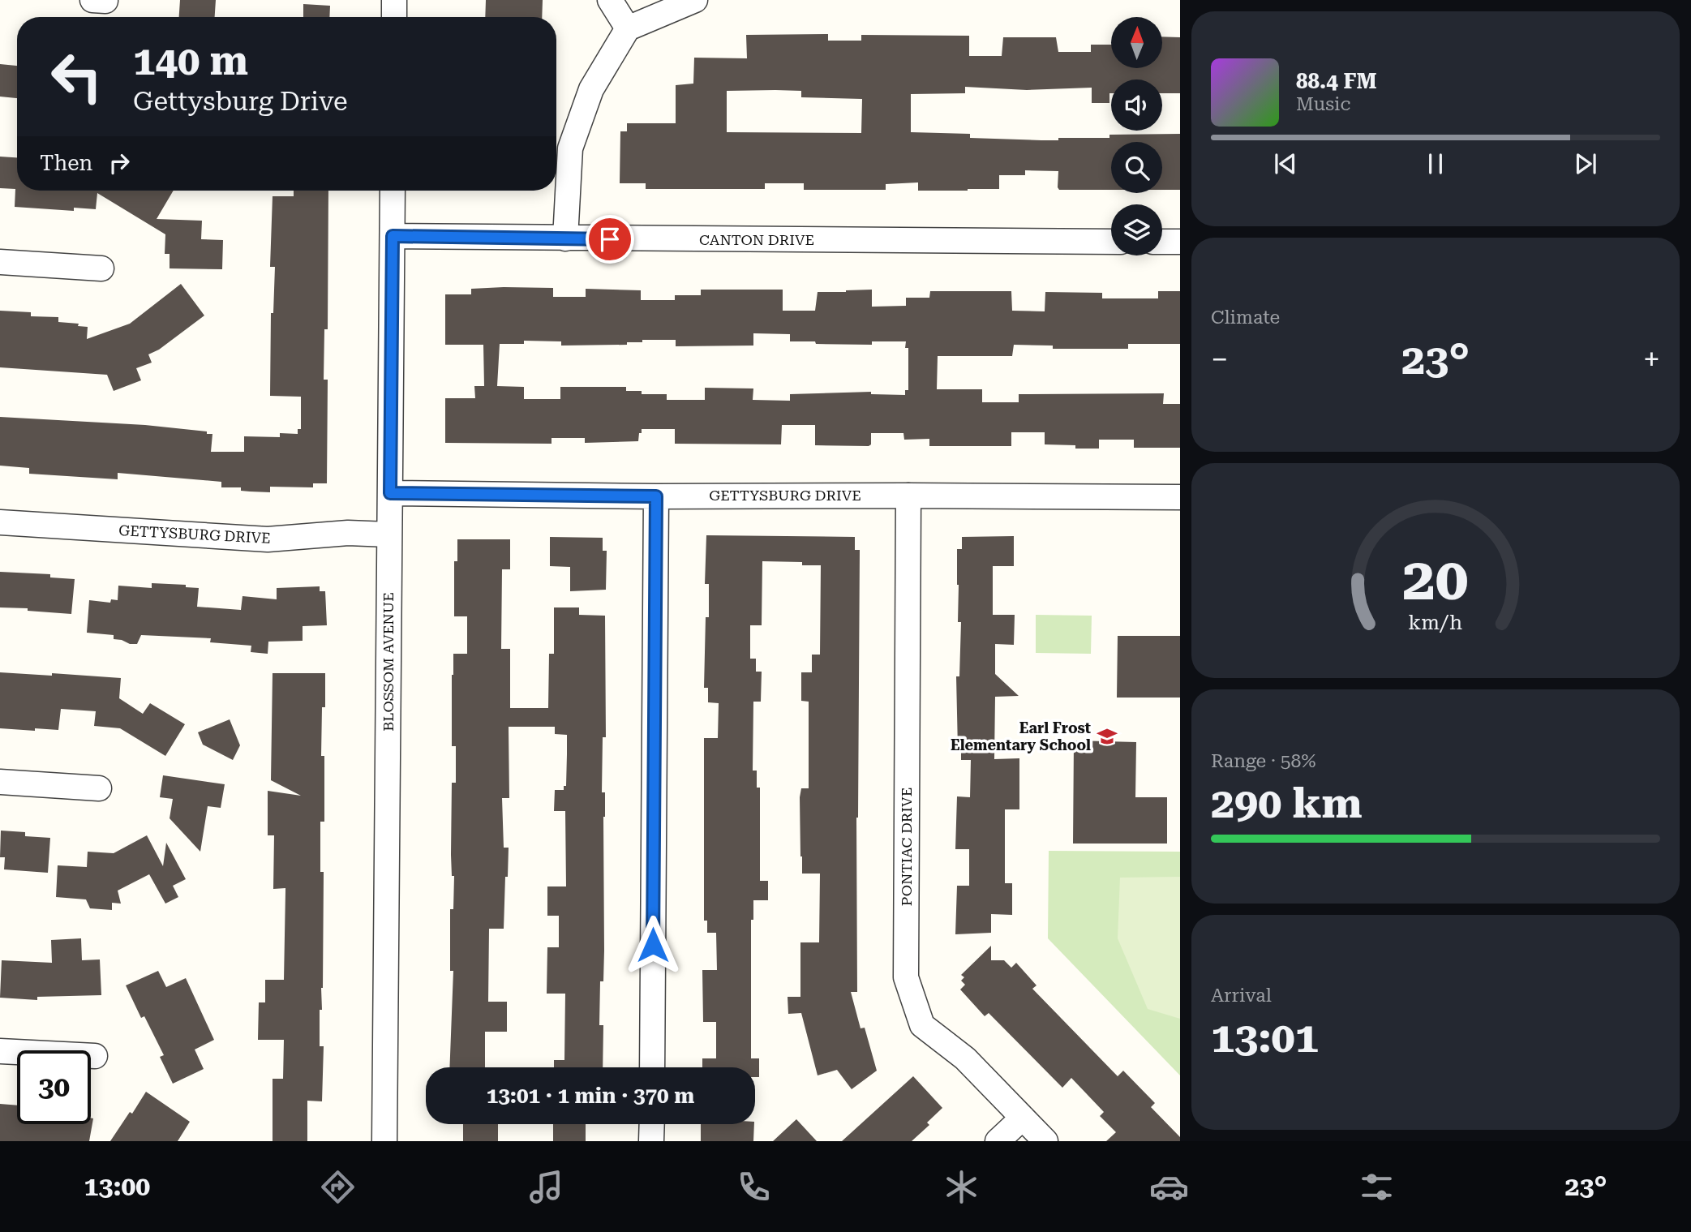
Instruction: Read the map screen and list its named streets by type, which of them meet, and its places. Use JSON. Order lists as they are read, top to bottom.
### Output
{
  "streets": {
    "street": [
      "CANTON DRIVE",
      "GETTYSBURG DRIVE",
      "BLOSSOM AVENUE",
      "PONTIAC DRIVE"
    ]
  },
  "crossings": [
    ["CANTON DRIVE", "BLOSSOM AVENUE"],
    ["GETTYSBURG DRIVE", "BLOSSOM AVENUE"],
    ["GETTYSBURG DRIVE", "PONTIAC DRIVE"]
  ],
  "places": {
    "school or university": ["Earl Frost Elementary School"]
  },
  "north": "top",
  "page": {
    "turn": ["140 m", "Gettysburg Drive"],
    "song": ["88.4 FM", "Music"],
    "then": "Then",
    "tile": [
      "Climate",
      ["Range · 58%", "290 km"],
      ["Arrival", "13:01"]
    ],
    "heat": ["−", "23°", "+"],
    "limit": "30",
    "trip": "13:01 · 1 min · 370 m",
    "tabs": ["13:00", "23°"],
    "gauge": ["20", "km/h"]
  }
}
